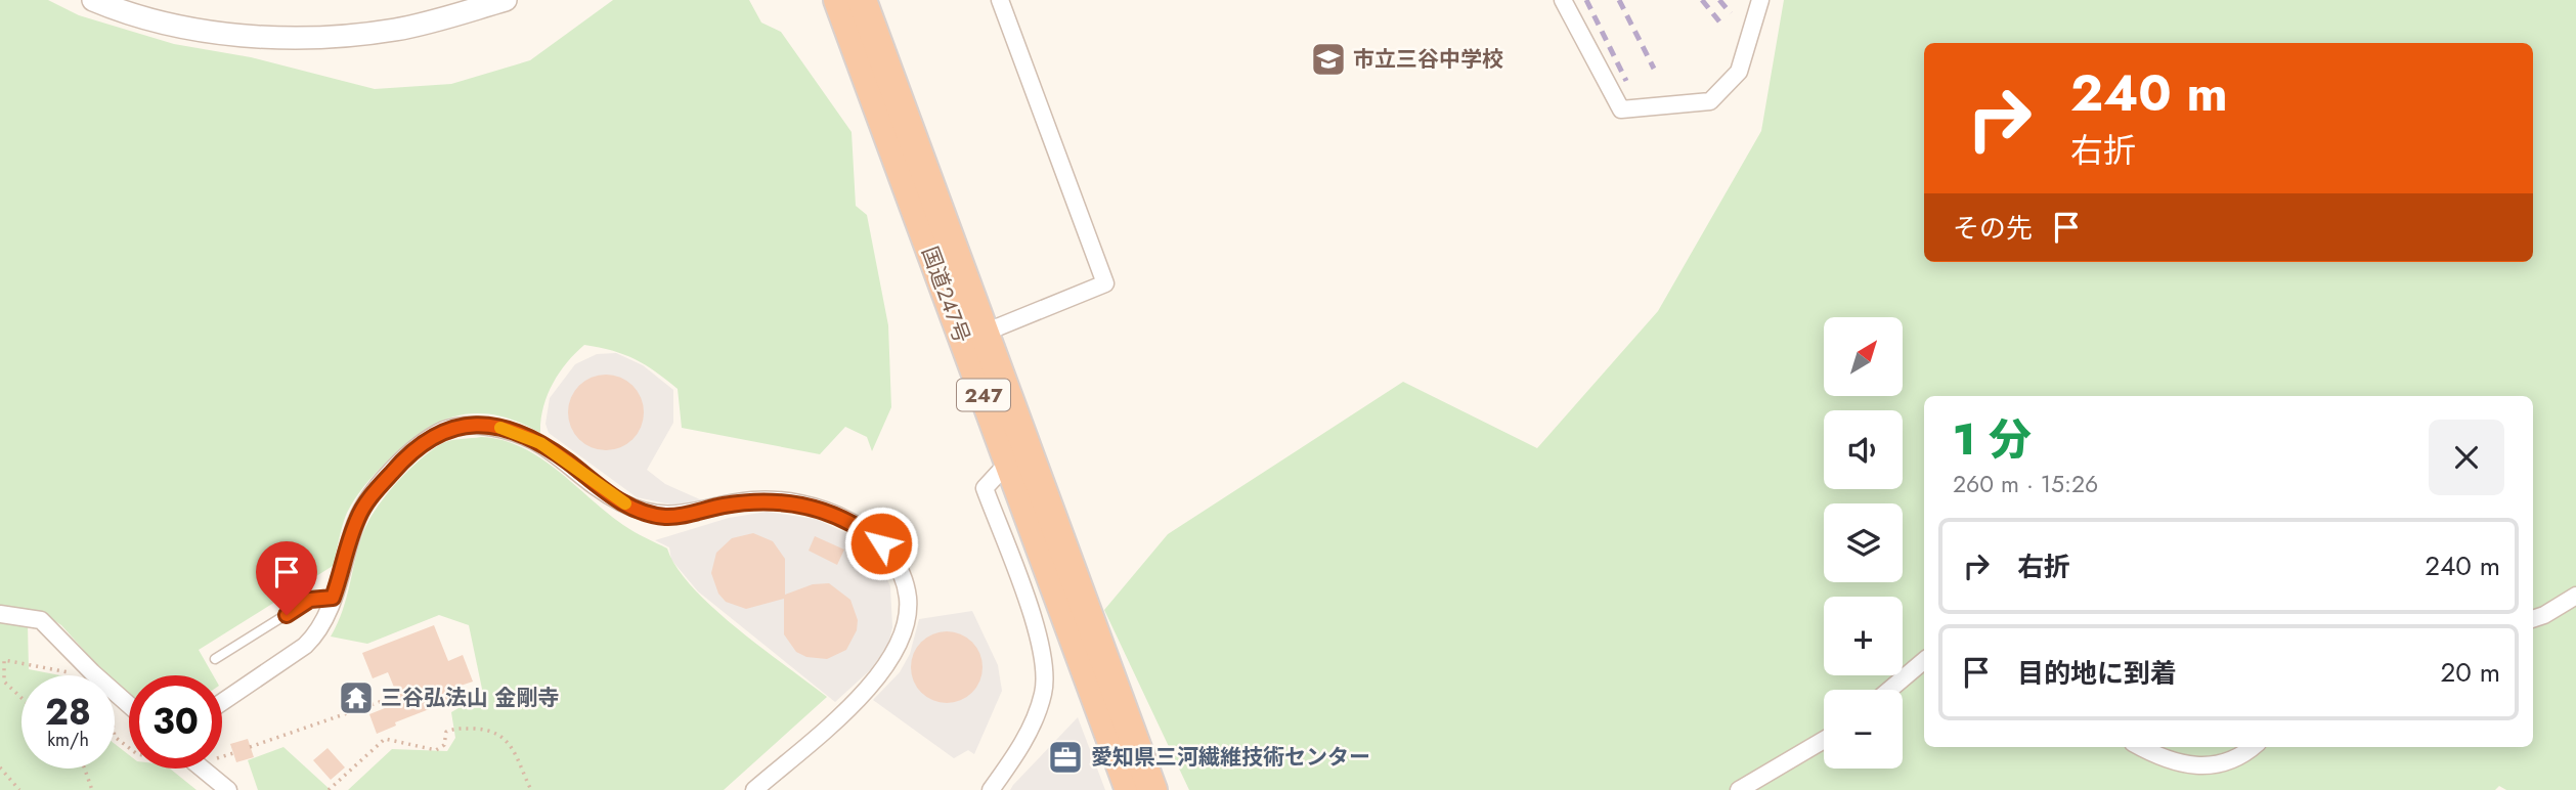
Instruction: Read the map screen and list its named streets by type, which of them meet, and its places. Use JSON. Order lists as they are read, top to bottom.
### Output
{
  "streets": {
    "highway": ["国道247号", "247"]
  },
  "places": {
    "school or university": ["市立三谷中学校"],
    "temple": ["三谷弘法山 金剛寺"],
    "office": ["愛知県三河繊維技術センター"]
  },
  "north": "top right",
  "page": {
    "turn": ["240 m", "右折"],
    "then": "その先",
    "map_buttons": ["+", "−"],
    "heading": ["1 分", "260 m · 15:26"],
    "list": [
      {
        "name": "右折",
        "value": "240 m"
      },
      {
        "name": "目的地に到着",
        "value": "20 m"
      }
    ],
    "speed": "28 km/h",
    "limit": "30"
  }
}
